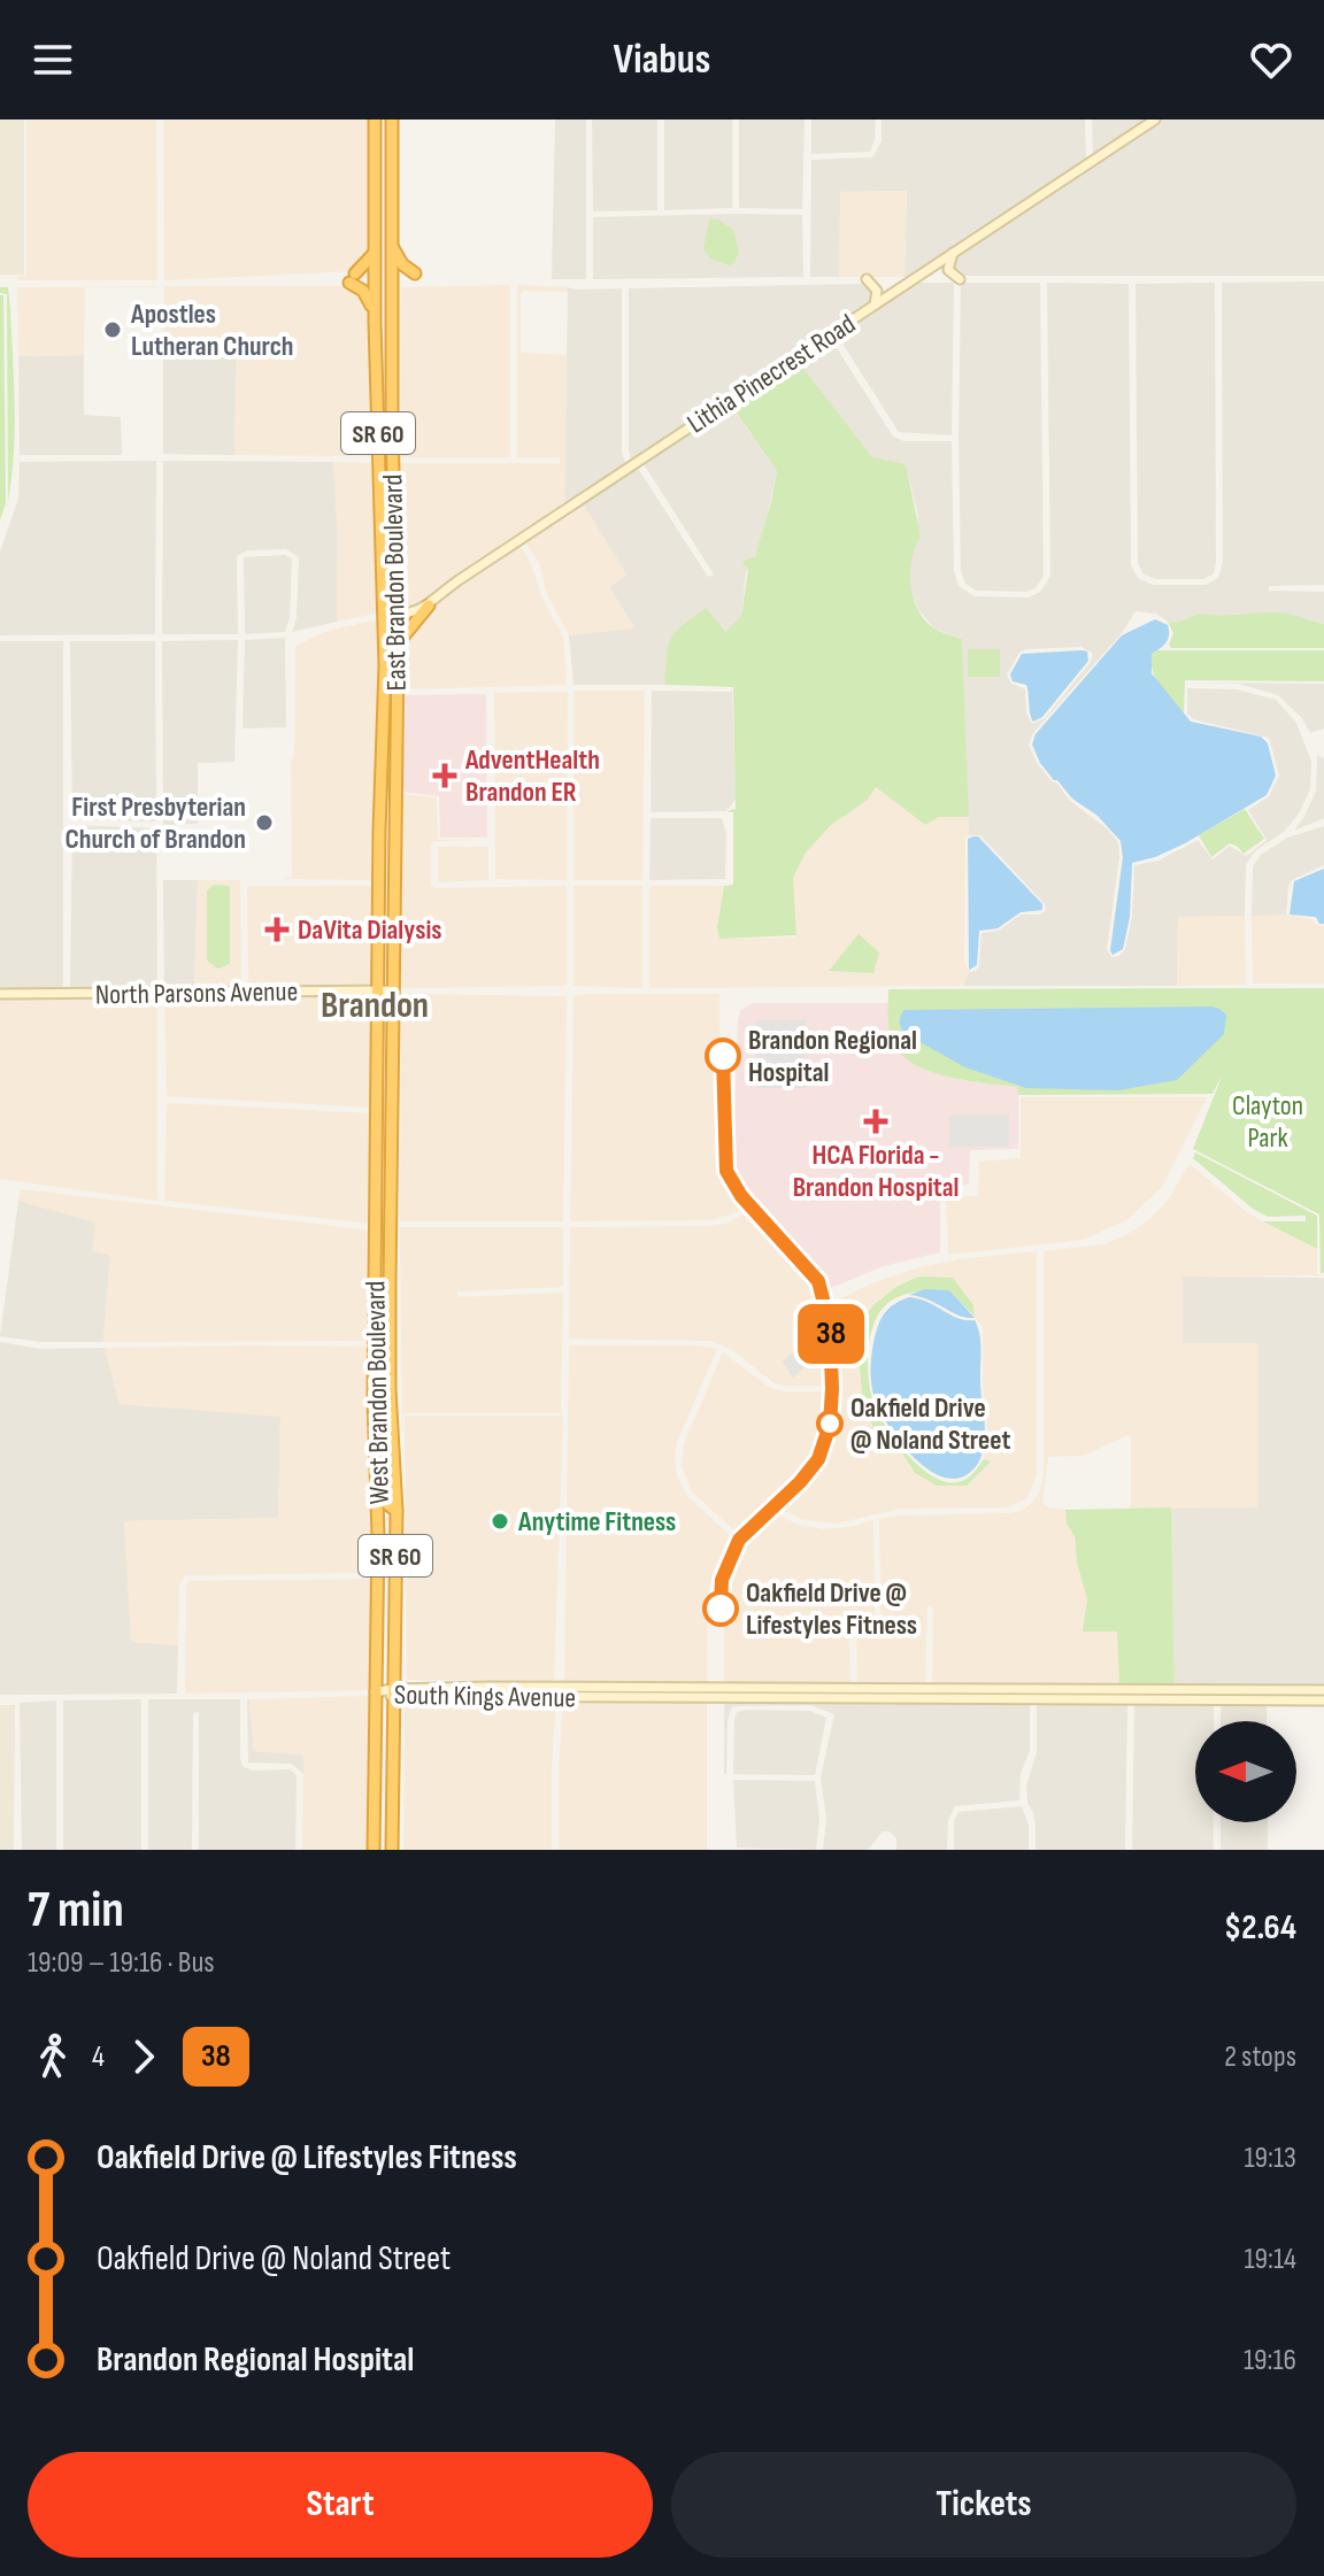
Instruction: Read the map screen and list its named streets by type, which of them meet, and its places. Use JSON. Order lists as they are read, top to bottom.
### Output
{
  "streets": {
    "highway": ["SR 60", "East Brandon Boulevard", "West Brandon Boulevard"],
    "main road": ["Lithia Pinecrest Road", "North Parsons Avenue", "South Kings Avenue"]
  },
  "crossings": [
    ["Lithia Pinecrest Road", "East Brandon Boulevard"],
    ["East Brandon Boulevard", "North Parsons Avenue"],
    ["East Brandon Boulevard", "West Brandon Boulevard"],
    ["North Parsons Avenue", "West Brandon Boulevard"],
    ["West Brandon Boulevard", "South Kings Avenue"]
  ],
  "districts": ["Brandon"],
  "parks": ["Clayton Park"],
  "places": {
    "other": [
      "Apostles Lutheran Church",
      "First Presbyterian Church of Brandon",
      "Brandon Regional Hospital",
      "Oakfield Drive @ Noland Street",
      "Anytime Fitness",
      "Oakfield Drive @ Lifestyles Fitness"
    ],
    "health": ["AdventHealth Brandon ER", "DaVita Dialysis", "HCA Florida - Brandon Hospital"]
  },
  "lines": ["bus line 38"],
  "north": "left",
  "page": {
    "header": "Viabus",
    "on_map": "38",
    "heading": ["7 min", "19:09 – 19:16 · Bus", "$2.64"],
    "legs": ["4", "38", "2 stops"],
    "list": [
      {
        "name": "Oakfield Drive @ Lifestyles Fitness",
        "value": "19:13"
      },
      {
        "name": "Oakfield Drive @ Noland Street",
        "value": "19:14"
      },
      {
        "name": "Brandon Regional Hospital",
        "value": "19:16"
      }
    ],
    "buttons": ["Start", "Tickets"]
  }
}
